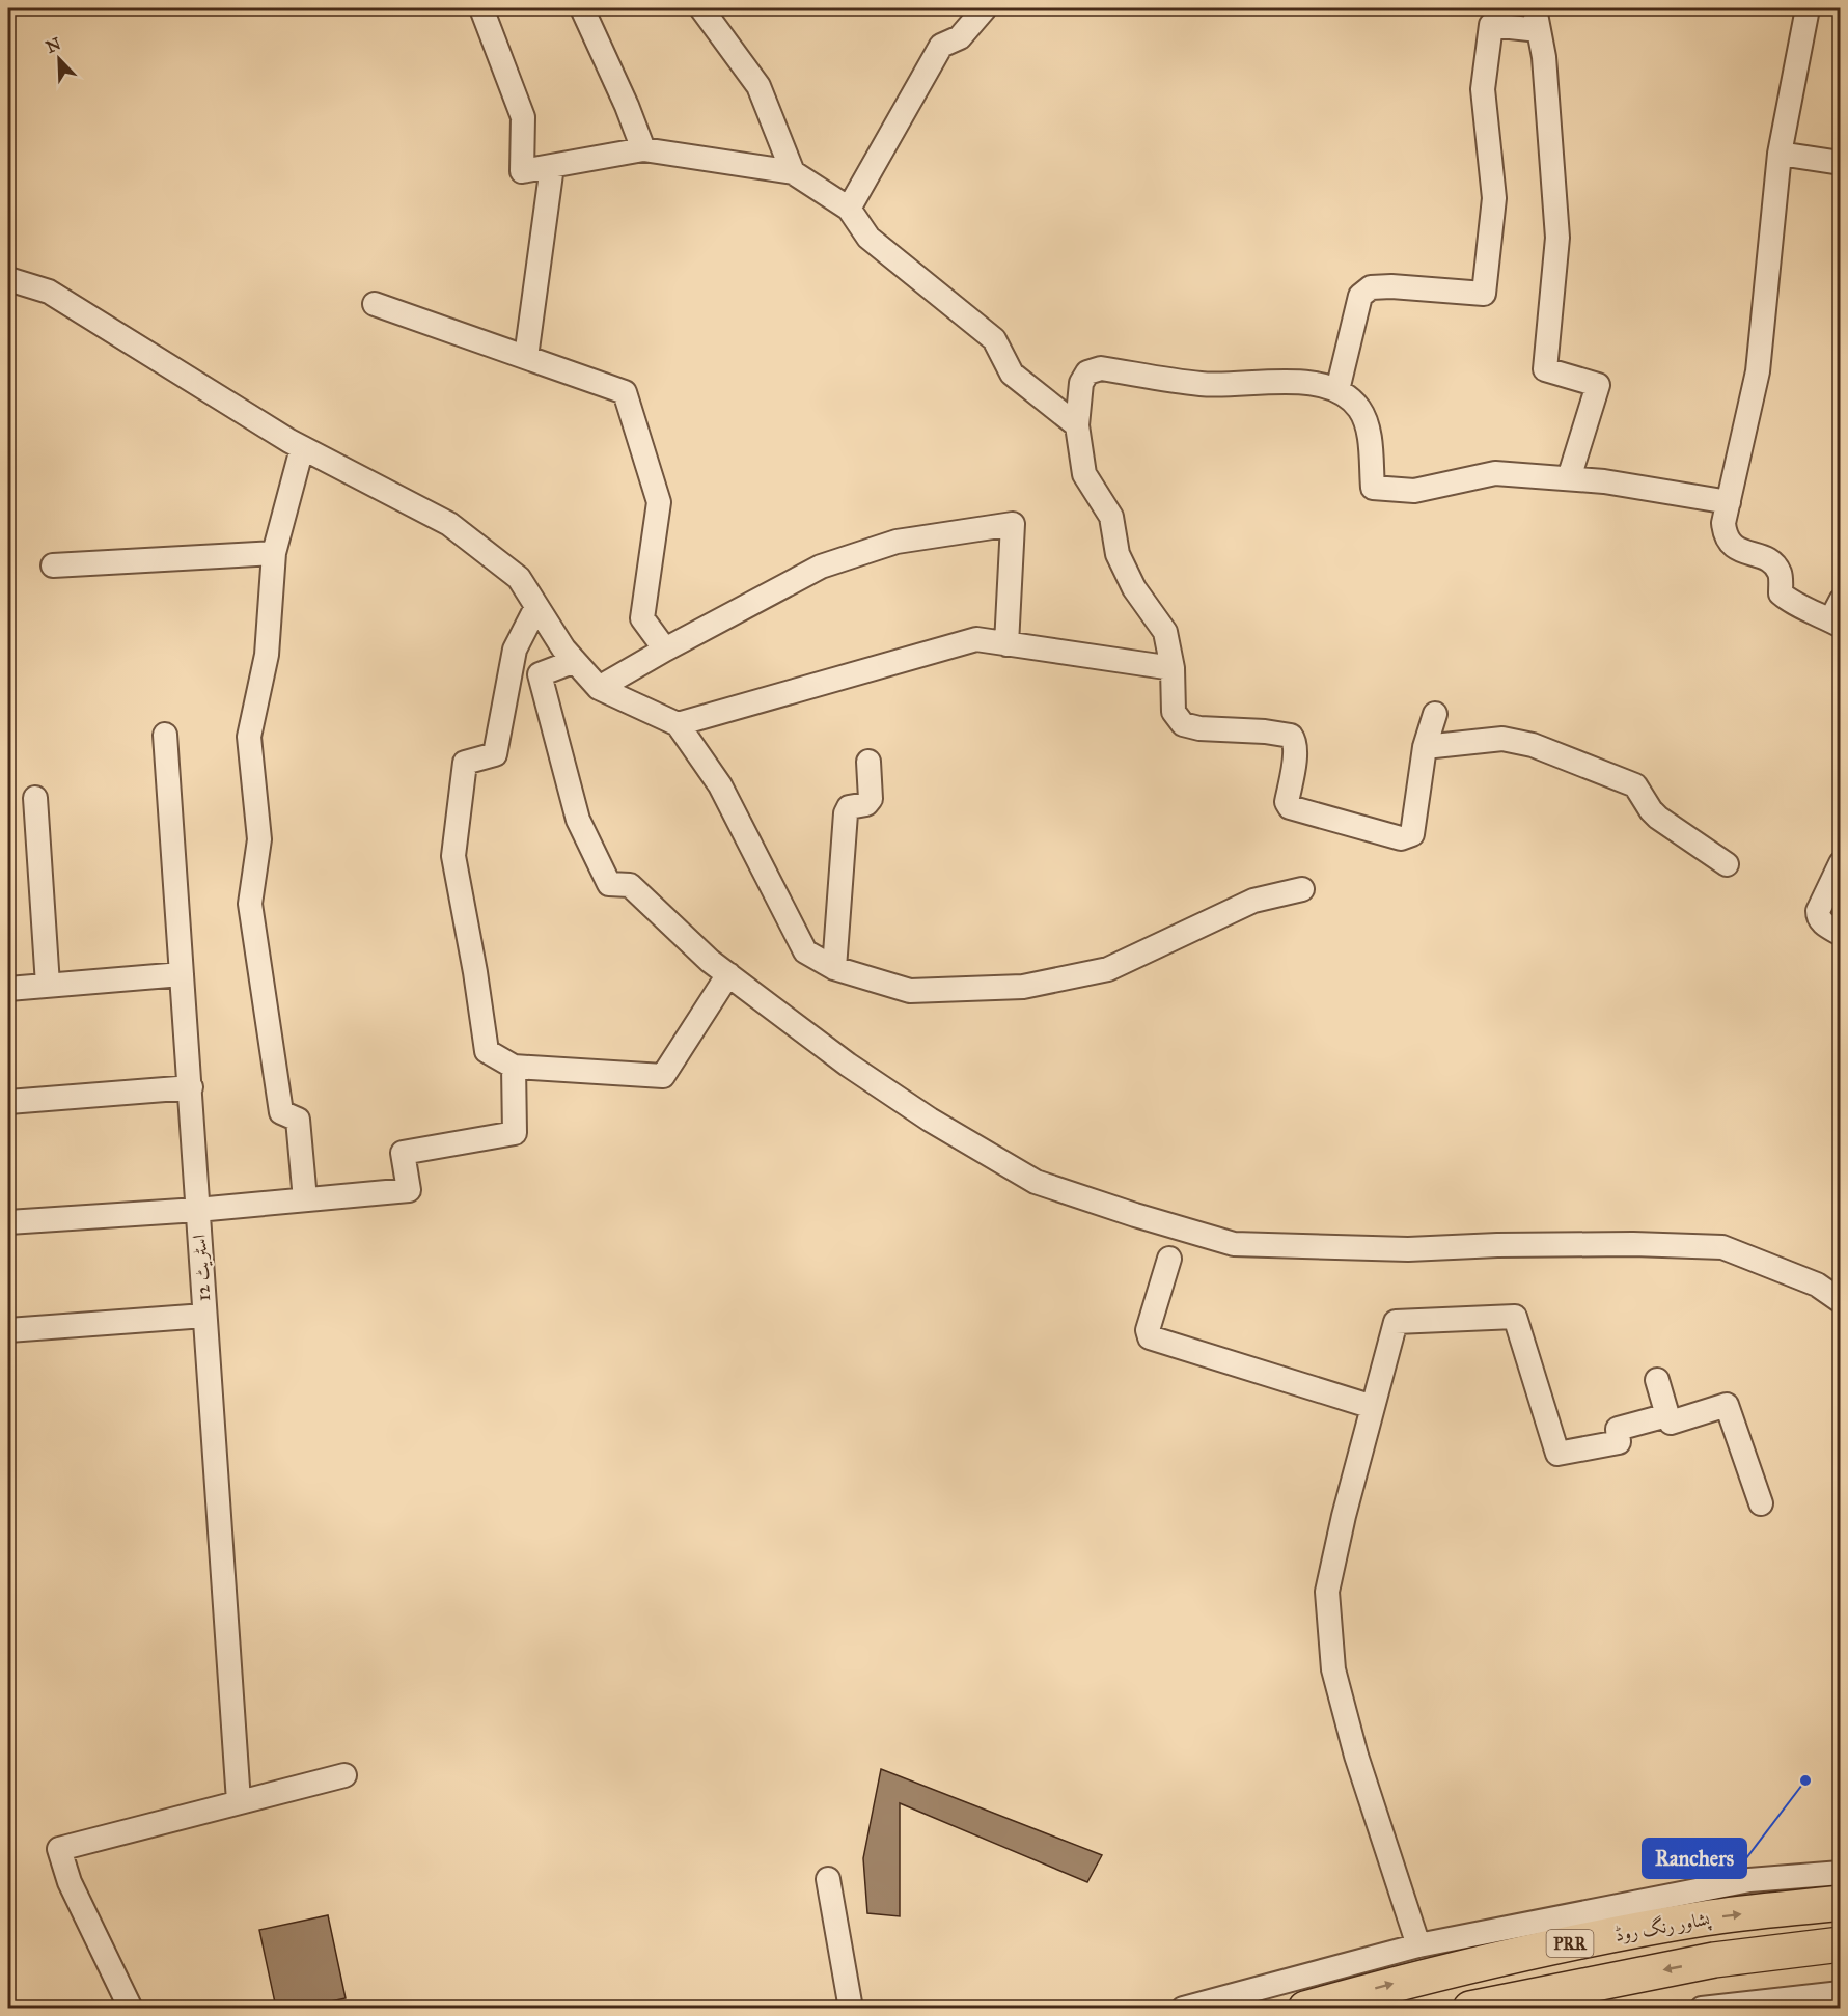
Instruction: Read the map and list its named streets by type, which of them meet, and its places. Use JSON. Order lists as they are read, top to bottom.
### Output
{
  "streets": {
    "highway": ["پشاور رنگ روڈ", "PRR"],
    "street": ["اسٹریٹ 12"]
  },
  "places": ["Ranchers"],
  "north": "top left"
}
